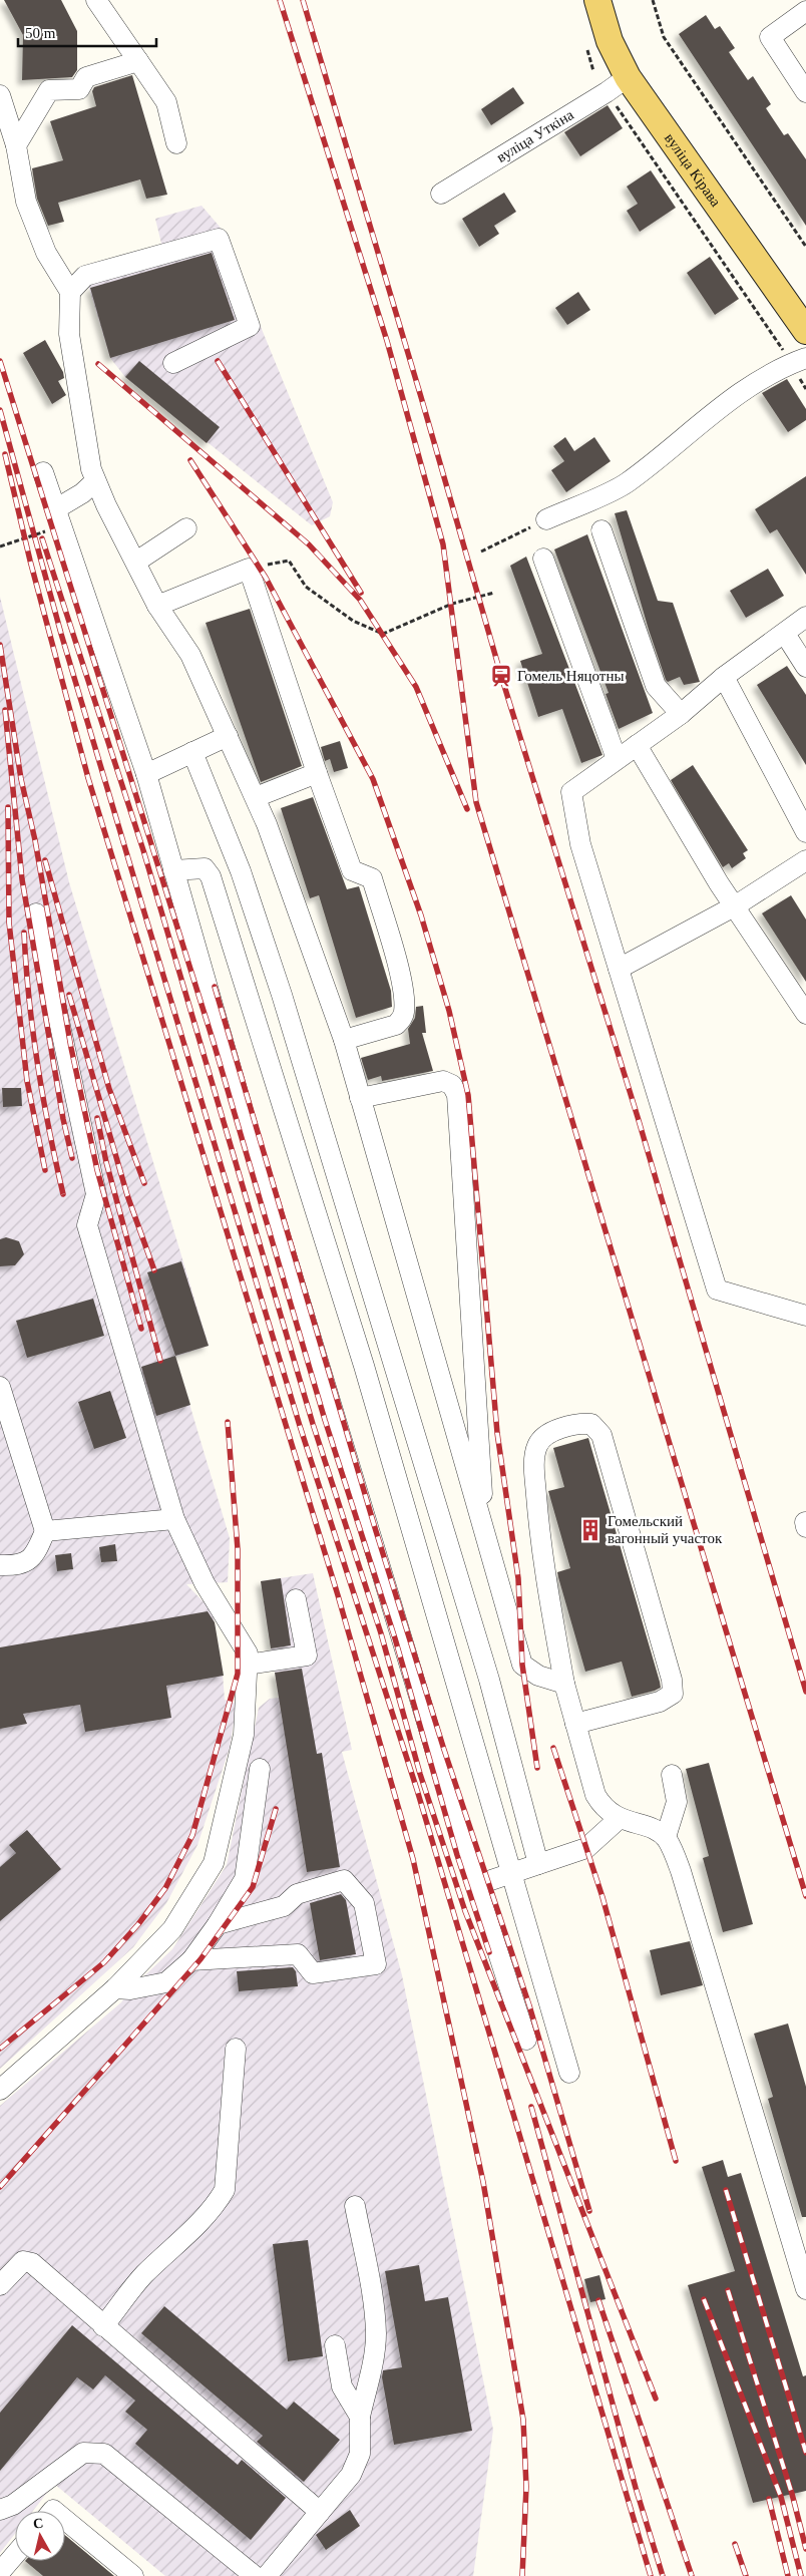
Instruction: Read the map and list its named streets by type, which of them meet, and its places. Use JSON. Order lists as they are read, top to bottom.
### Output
{
  "streets": {
    "main road": ["вуліца Кірава"],
    "street": ["вуліца Уткіна"]
  },
  "crossings": [
    ["вуліца Уткіна", "вуліца Кірава"]
  ],
  "places": {
    "station": ["Гомель Няцотны"],
    "building": ["Гомельский вагонный участок"]
  },
  "scale_bar": "50 m",
  "north": "top"
}
